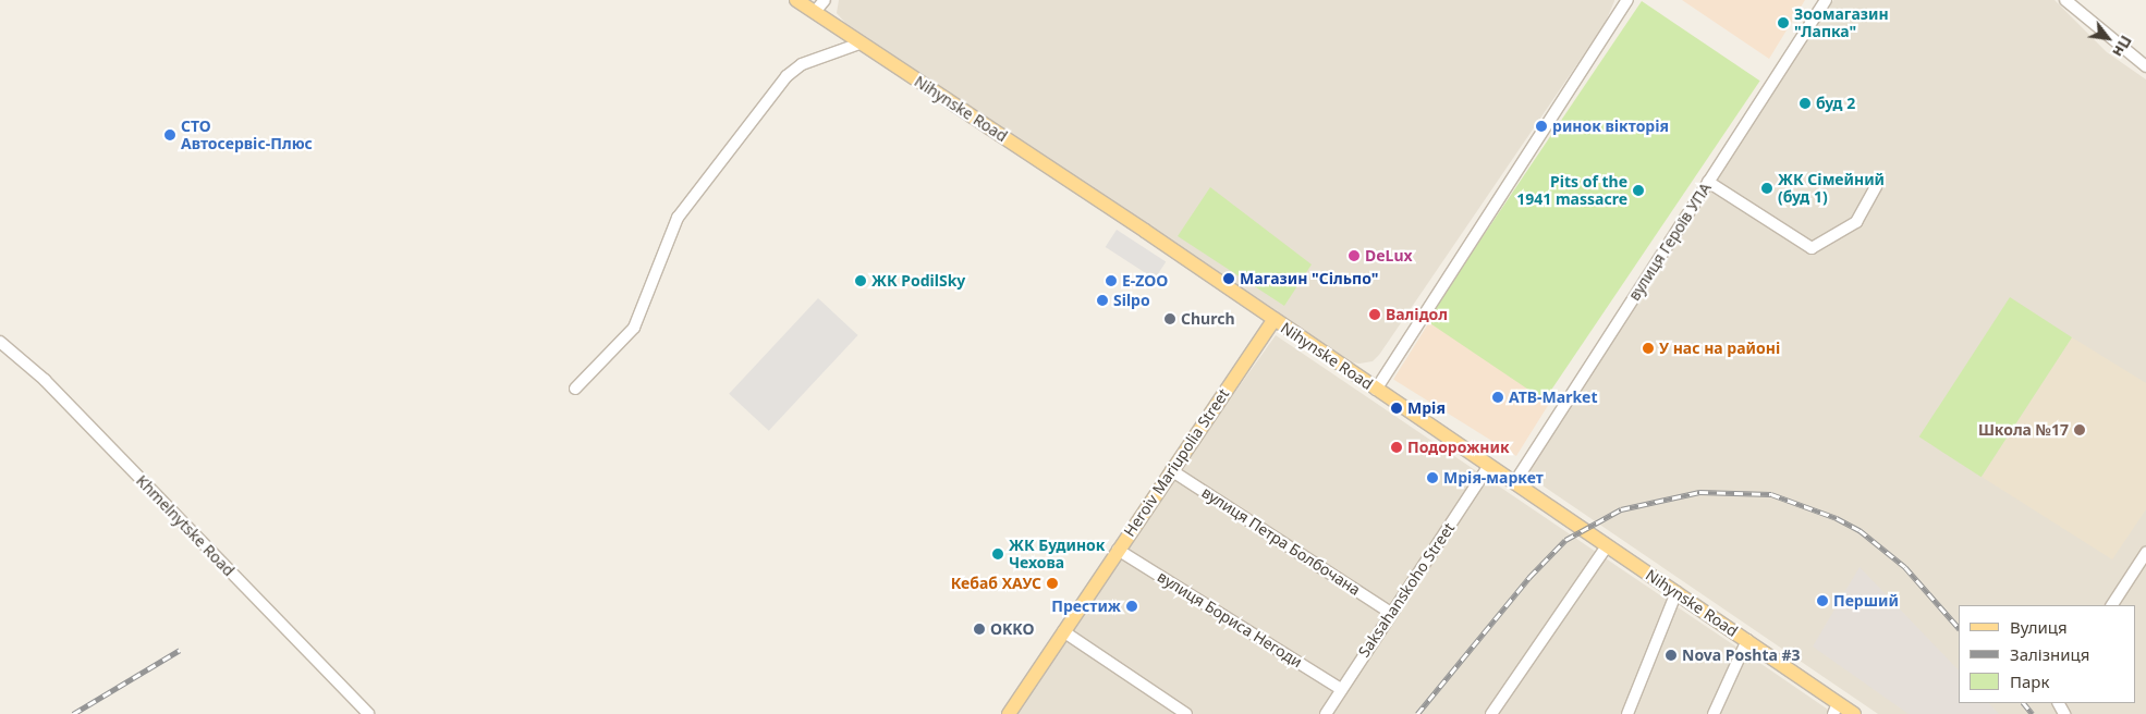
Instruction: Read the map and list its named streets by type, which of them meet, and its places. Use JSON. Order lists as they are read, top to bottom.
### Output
{
  "streets": {
    "main road": ["Nihynske Road", "Heroiv Mariupolia Street"],
    "street": [
      "вулиця Героїв УПА",
      "Khmelnytske Road",
      "вулиця Петра Болбочана",
      "Saksahanskoho Street",
      "вулиця Бориса Негоди"
    ]
  },
  "crossings": [
    ["Nihynske Road", "вулиця Героїв УПА"],
    ["Nihynske Road", "Heroiv Mariupolia Street"],
    ["Nihynske Road", "Saksahanskoho Street"],
    ["Heroiv Mariupolia Street", "вулиця Петра Болбочана"],
    ["Heroiv Mariupolia Street", "вулиця Бориса Негоди"],
    ["вулиця Петра Болбочана", "Saksahanskoho Street"],
    ["Saksahanskoho Street", "вулиця Бориса Негоди"]
  ],
  "places": [
    "Зоомагазин \"Лапка\"",
    "буд 2",
    "ринок вікторія",
    "СТО Автосервіс-Плюс",
    "ЖК Сімейний (буд 1)",
    "Pits of the 1941 massacre",
    "DeLux",
    "Магазин \"Сільпо\"",
    "ЖК PodilSky",
    "E-ZOO",
    "Silpo",
    "Валідол",
    "Church",
    "У нас на районі",
    "ATB-Market",
    "Мрія",
    "Школа №17",
    "Подорожник",
    "Мрія-маркет",
    "ЖК Будинок Чехова",
    "Кебаб ХАУС",
    "Перший",
    "Престиж",
    "OKKO",
    "Nova Poshta #3"
  ],
  "legend": ["Вулиця", "Залізниця", "Парк"],
  "north": "bottom right"
}
